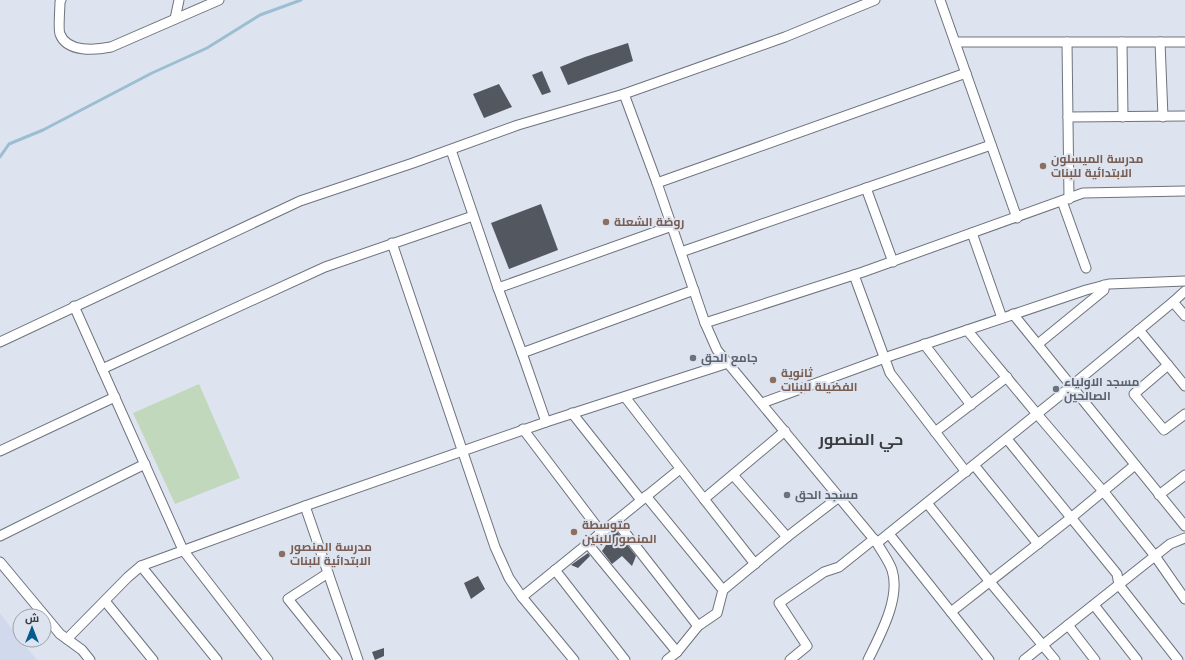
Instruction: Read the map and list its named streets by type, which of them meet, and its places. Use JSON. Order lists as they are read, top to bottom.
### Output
{
  "districts": ["حي المنصور"],
  "places": [
    "مدرسة الميسلون الابتدائية للبنات",
    "روضة الشعلة",
    "جامع الحق",
    "ثانوية الفضيلة للبنات",
    "مسجد الاولياء الصالحين",
    "مسجد الحق",
    "متوسطة المنصور للبنين",
    "مدرسة المنصور الابتدائية للبنات"
  ],
  "north": "top"
}
